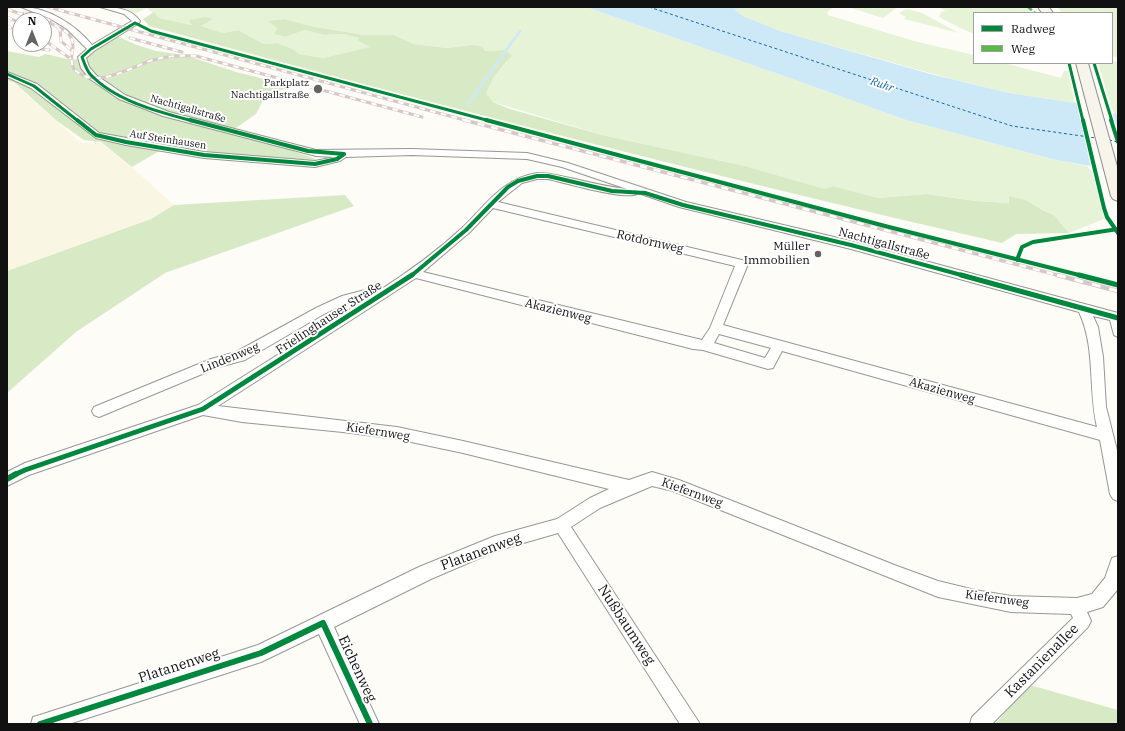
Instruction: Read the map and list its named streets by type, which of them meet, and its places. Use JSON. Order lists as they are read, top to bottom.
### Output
{
  "streets": {
    "street": [
      "Nachtigallstraße",
      "Auf Steinhausen",
      "Rotdornweg",
      "Akazienweg",
      "Frielinghauser Straße",
      "Lindenweg",
      "Kiefernweg",
      "Platanenweg",
      "Nußbaumweg",
      "Kastanienallee",
      "Eichenweg"
    ]
  },
  "crossings": [
    ["Nachtigallstraße", "Auf Steinhausen"],
    ["Nachtigallstraße", "Frielinghauser Straße"],
    ["Rotdornweg", "Akazienweg"],
    ["Rotdornweg", "Frielinghauser Straße"],
    ["Akazienweg", "Frielinghauser Straße"],
    ["Frielinghauser Straße", "Lindenweg"],
    ["Frielinghauser Straße", "Kiefernweg"],
    ["Kiefernweg", "Platanenweg"],
    ["Kiefernweg", "Kastanienallee"],
    ["Platanenweg", "Nußbaumweg"],
    ["Platanenweg", "Eichenweg"]
  ],
  "water": ["Ruhr"],
  "places": ["Parkplatz Nachtigallstraße", "Müller Immobilien"],
  "legend": ["Radweg", "Weg"],
  "north": "top"
}
